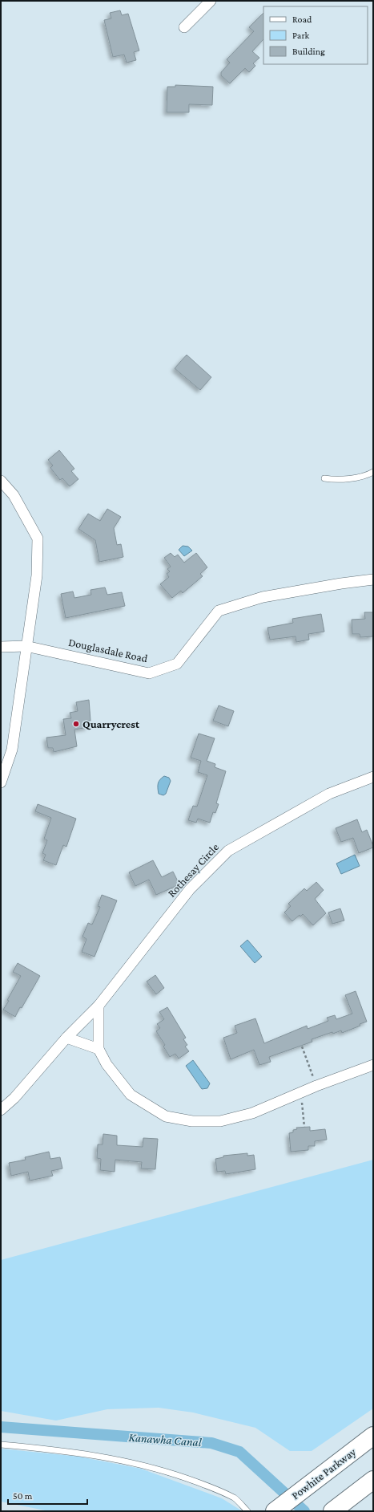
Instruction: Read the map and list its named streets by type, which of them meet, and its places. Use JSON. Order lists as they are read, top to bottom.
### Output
{
  "streets": {
    "highway": ["Powhite Parkway"],
    "street": ["Douglasdale Road", "Rothesay Circle"]
  },
  "water": ["Kanawha Canal"],
  "places": ["Quarrycrest"],
  "legend": ["Road", "Park", "Building"],
  "scale_bar": "50 m"
}
